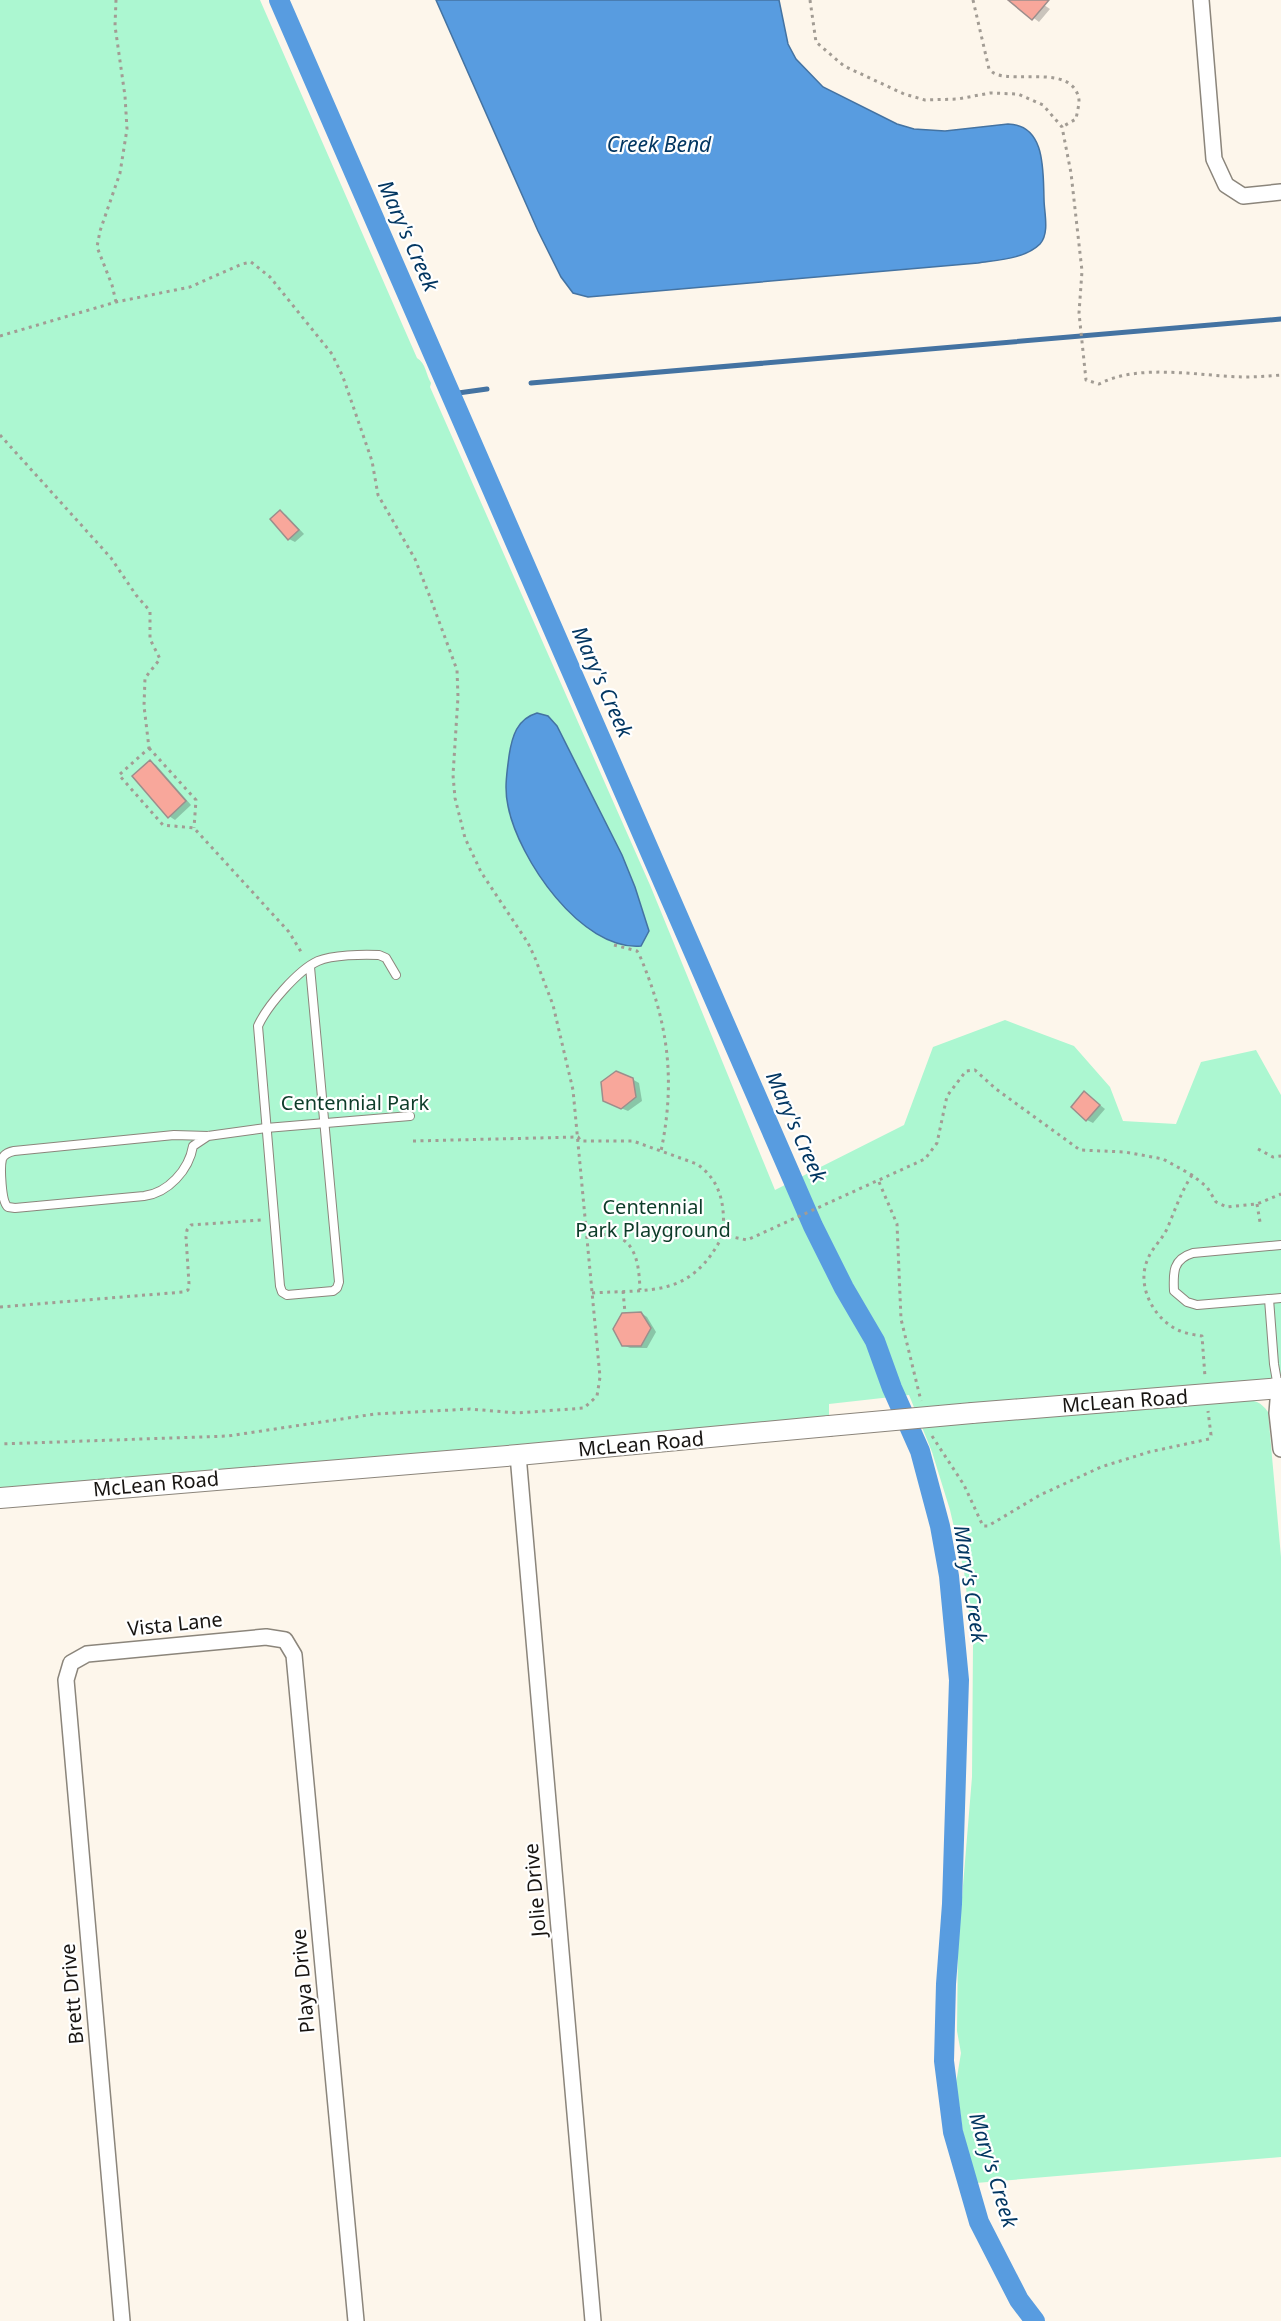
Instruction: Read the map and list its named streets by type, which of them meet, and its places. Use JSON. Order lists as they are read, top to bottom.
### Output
{
  "streets": {
    "street": [
      "McLean Road",
      "Vista Lane",
      "Jolie Drive",
      "Playa Drive",
      "Brett Drive"
    ]
  },
  "crossings": [
    ["McLean Road", "Jolie Drive"],
    ["Vista Lane", "Playa Drive"],
    ["Vista Lane", "Brett Drive"]
  ],
  "water": ["Creek Bend", "Mary's Creek"],
  "parks": ["Centennial Park", "Centennial Park Playground"]
}
